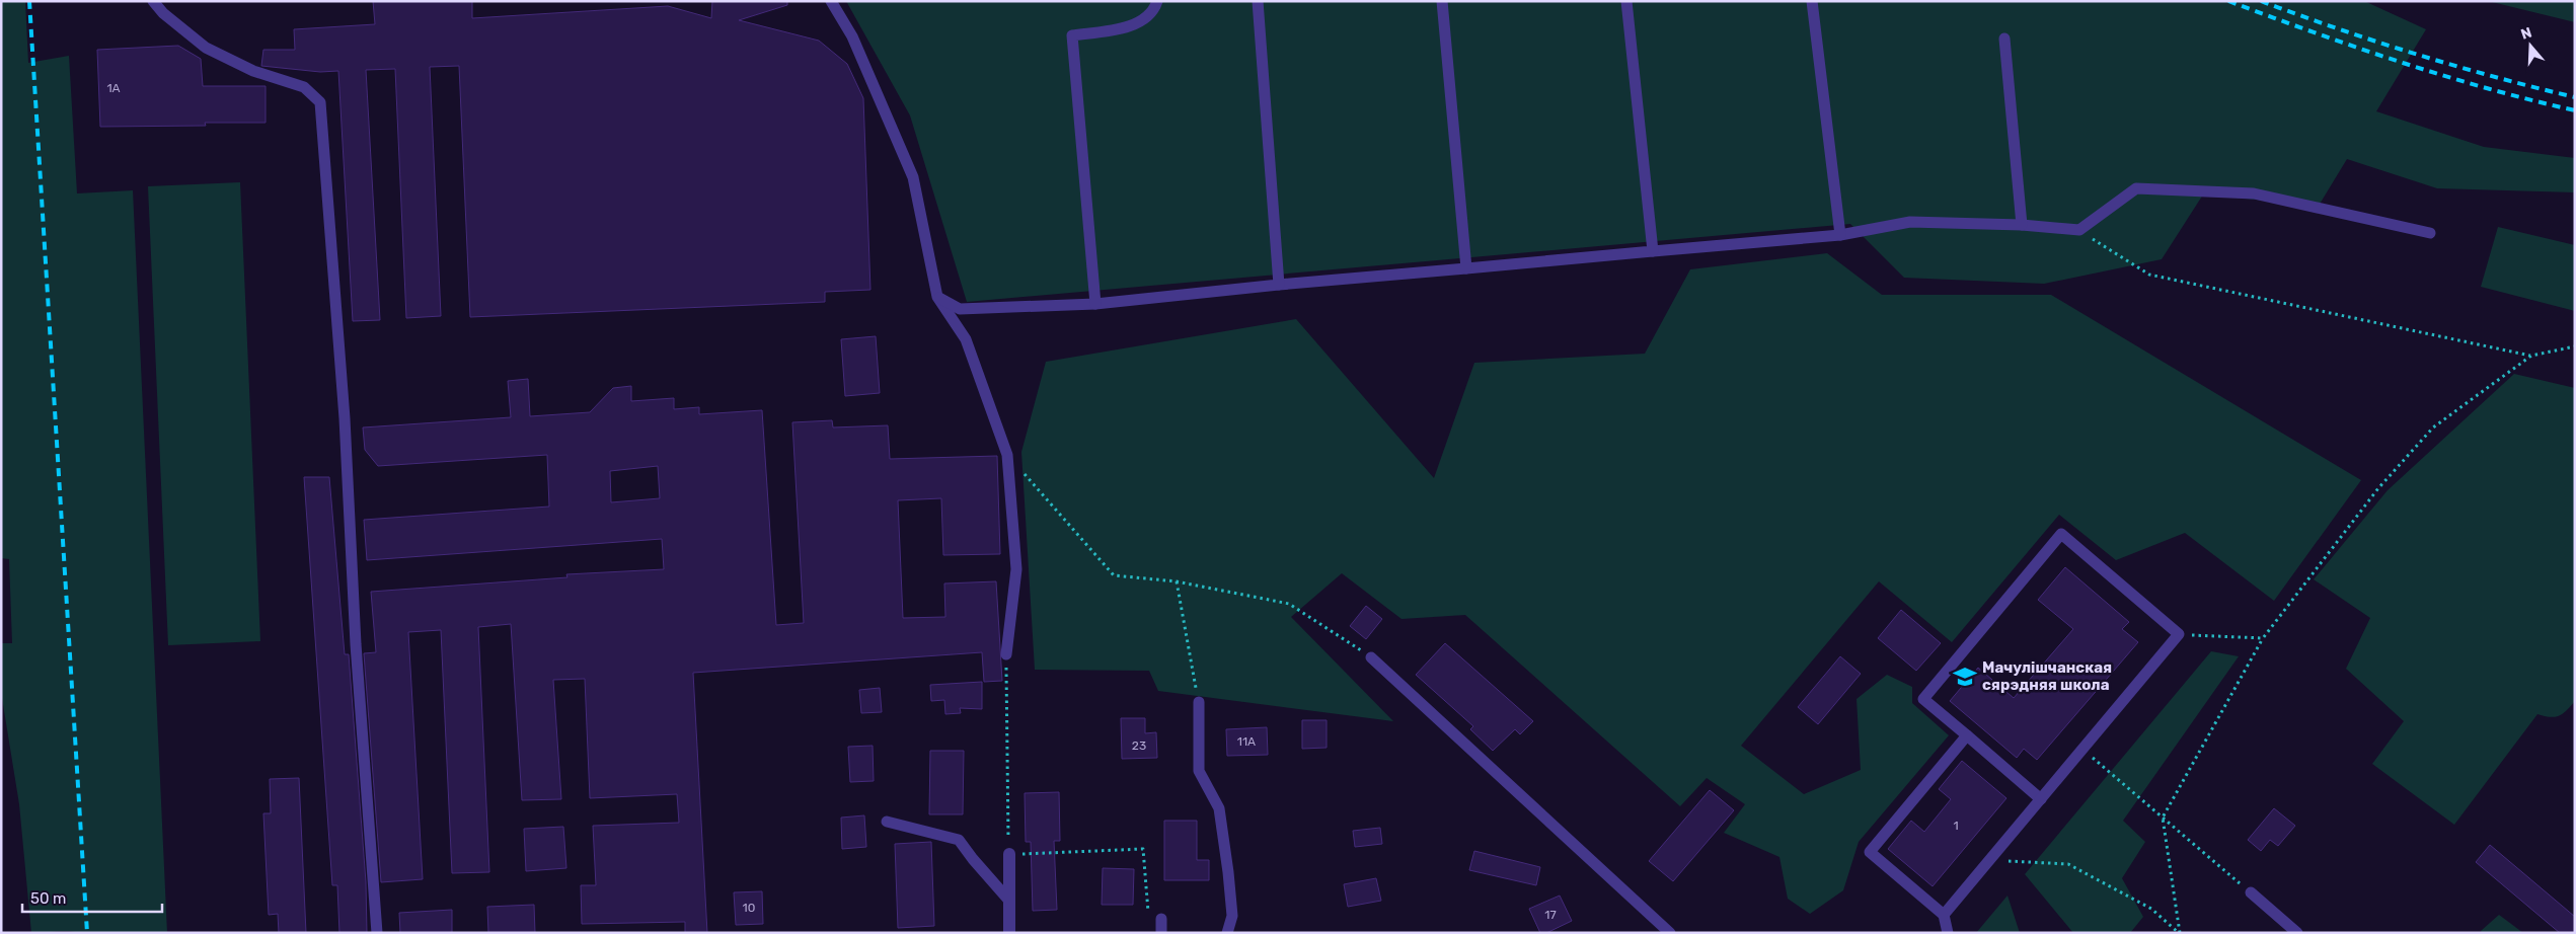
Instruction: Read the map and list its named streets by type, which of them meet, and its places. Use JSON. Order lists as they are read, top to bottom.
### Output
{
  "places": {
    "school or university": ["Мачулішчанская сярэдняя школа"]
  },
  "house_numbers": [
    "1А",
    "11А",
    "23",
    "1",
    "10",
    "17"
  ],
  "scale_bar": "50 m",
  "north": "top"
}
